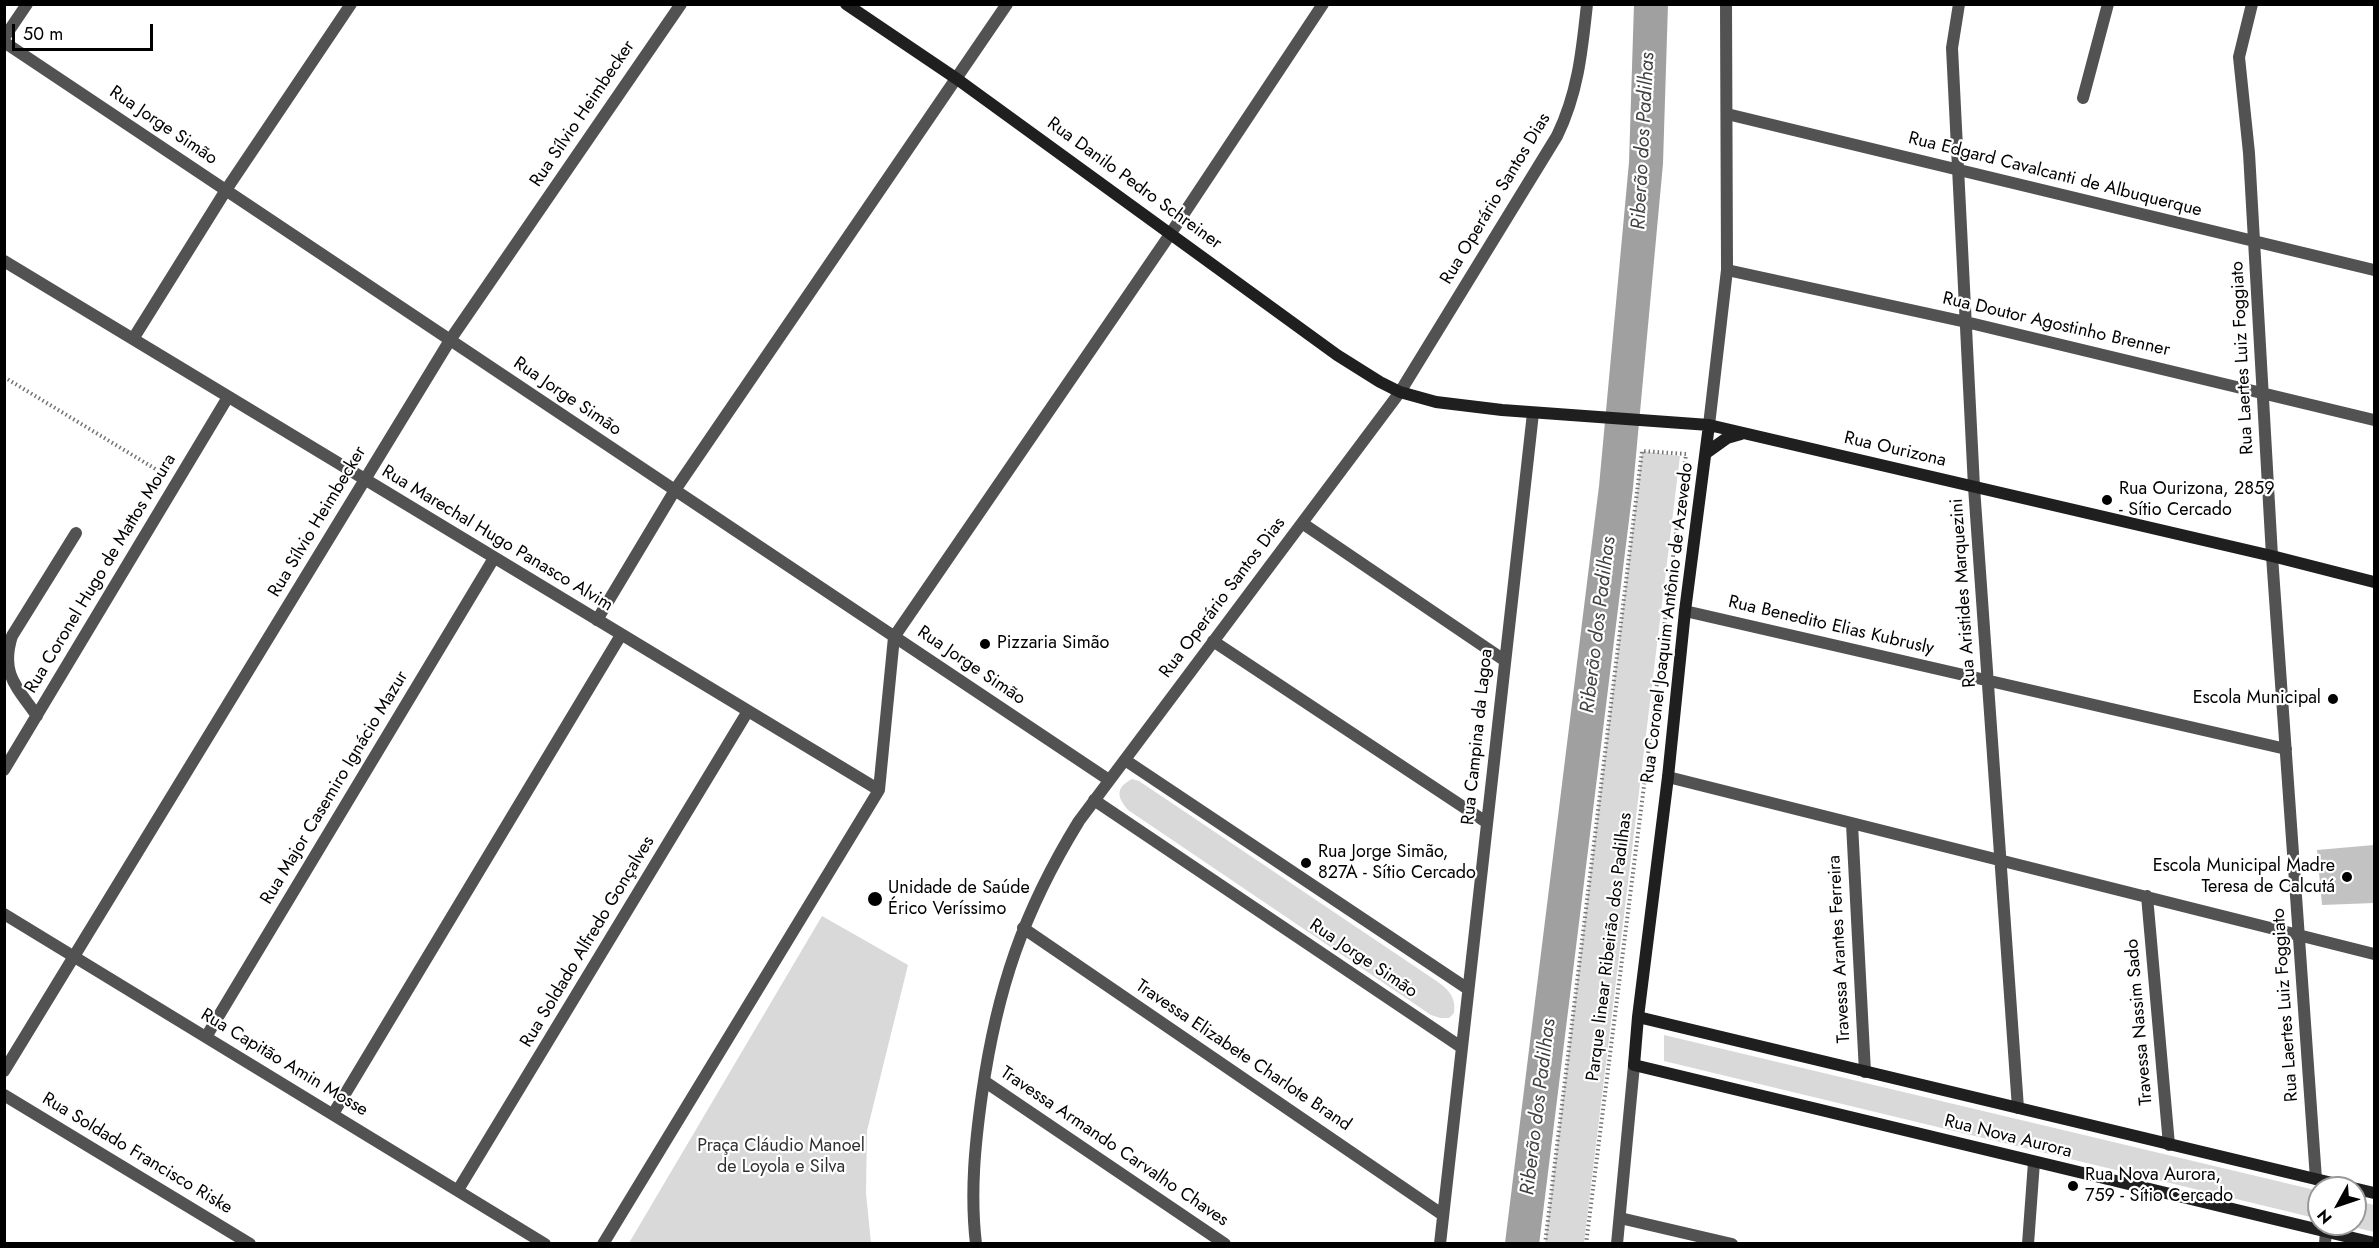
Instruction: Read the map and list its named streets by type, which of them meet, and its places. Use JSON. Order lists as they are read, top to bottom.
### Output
{
  "streets": {
    "main road": [
      "Rua Danilo Pedro Schreiner",
      "Rua Ourizona",
      "Rua Coronel Joaquim Antônio de Azevedo",
      "Rua Nova Aurora"
    ],
    "street": [
      "Rua Sílvio Heimbecker",
      "Rua Jorge Simão",
      "Rua Edgard Cavalcanti de Albuquerque",
      "Rua Operário Santos Dias",
      "Rua Doutor Agostinho Brenner",
      "Rua Laertes Luiz Foggiato",
      "Rua Marechal Hugo Panasco Alvim",
      "Rua Coronel Hugo de Mattos Moura",
      "Rua Aristides Marquezini",
      "Rua Benedito Elias Kubrusly",
      "Rua Campina da Lagoa",
      "Rua Major Casemiro Ignácio Mazur",
      "Rua Soldado Alfredo Gonçalves",
      "Travessa Arantes Ferreira",
      "Travessa Nassim Sado",
      "Travessa Elizabete Charlote Brand",
      "Rua Capitão Amin Mosse",
      "Travessa Armando Carvalho Chaves",
      "Rua Soldado Francisco Riske"
    ],
    "path": ["Parque linear Ribeirão dos Padilhas"]
  },
  "crossings": [
    ["Rua Sílvio Heimbecker", "Rua Jorge Simão"],
    ["Rua Sílvio Heimbecker", "Rua Marechal Hugo Panasco Alvim"],
    ["Rua Sílvio Heimbecker", "Rua Capitão Amin Mosse"],
    ["Rua Jorge Simão", "Rua Operário Santos Dias"],
    ["Rua Jorge Simão", "Rua Campina da Lagoa"],
    ["Rua Edgard Cavalcanti de Albuquerque", "Rua Laertes Luiz Foggiato"],
    ["Rua Edgard Cavalcanti de Albuquerque", "Rua Aristides Marquezini"],
    ["Rua Edgard Cavalcanti de Albuquerque", "Rua Coronel Joaquim Antônio de Azevedo"],
    ["Rua Danilo Pedro Schreiner", "Rua Operário Santos Dias"],
    ["Rua Danilo Pedro Schreiner", "Rua Ourizona"],
    ["Rua Operário Santos Dias", "Rua Ourizona"],
    ["Rua Operário Santos Dias", "Travessa Elizabete Charlote Brand"],
    ["Rua Operário Santos Dias", "Travessa Armando Carvalho Chaves"],
    ["Rua Doutor Agostinho Brenner", "Rua Laertes Luiz Foggiato"],
    ["Rua Doutor Agostinho Brenner", "Rua Aristides Marquezini"],
    ["Rua Doutor Agostinho Brenner", "Rua Coronel Joaquim Antônio de Azevedo"],
    ["Rua Laertes Luiz Foggiato", "Rua Ourizona"],
    ["Rua Laertes Luiz Foggiato", "Rua Benedito Elias Kubrusly"],
    ["Rua Ourizona", "Rua Aristides Marquezini"],
    ["Rua Ourizona", "Rua Coronel Joaquim Antônio de Azevedo"],
    ["Rua Ourizona", "Rua Campina da Lagoa"],
    ["Rua Marechal Hugo Panasco Alvim", "Rua Coronel Hugo de Mattos Moura"],
    ["Rua Marechal Hugo Panasco Alvim", "Rua Major Casemiro Ignácio Mazur"],
    ["Rua Marechal Hugo Panasco Alvim", "Rua Soldado Alfredo Gonçalves"],
    ["Rua Aristides Marquezini", "Rua Benedito Elias Kubrusly"],
    ["Rua Aristides Marquezini", "Rua Nova Aurora"],
    ["Rua Coronel Joaquim Antônio de Azevedo", "Rua Benedito Elias Kubrusly"],
    ["Rua Coronel Joaquim Antônio de Azevedo", "Rua Nova Aurora"],
    ["Rua Campina da Lagoa", "Travessa Elizabete Charlote Brand"],
    ["Rua Major Casemiro Ignácio Mazur", "Rua Capitão Amin Mosse"],
    ["Rua Soldado Alfredo Gonçalves", "Rua Capitão Amin Mosse"],
    ["Travessa Arantes Ferreira", "Rua Nova Aurora"],
    ["Travessa Nassim Sado", "Rua Nova Aurora"]
  ],
  "water": ["Riberão dos Padilhas"],
  "parks": ["Praça Cláudio Manoel de Loyola e Silva"],
  "places": [
    "Rua Ourizona, 2859 - Sítio Cercado",
    "Pizzaria Simão",
    "Escola Municipal",
    "Rua Jorge Simão, 827A - Sítio Cercado",
    "Escola Municipal Madre Teresa de Calcutá",
    "Unidade de Saúde Érico Veríssimo",
    "Rua Nova Aurora, 759 - Sítio Cercado"
  ],
  "scale_bar": "50 m",
  "north": "bottom left"
}
